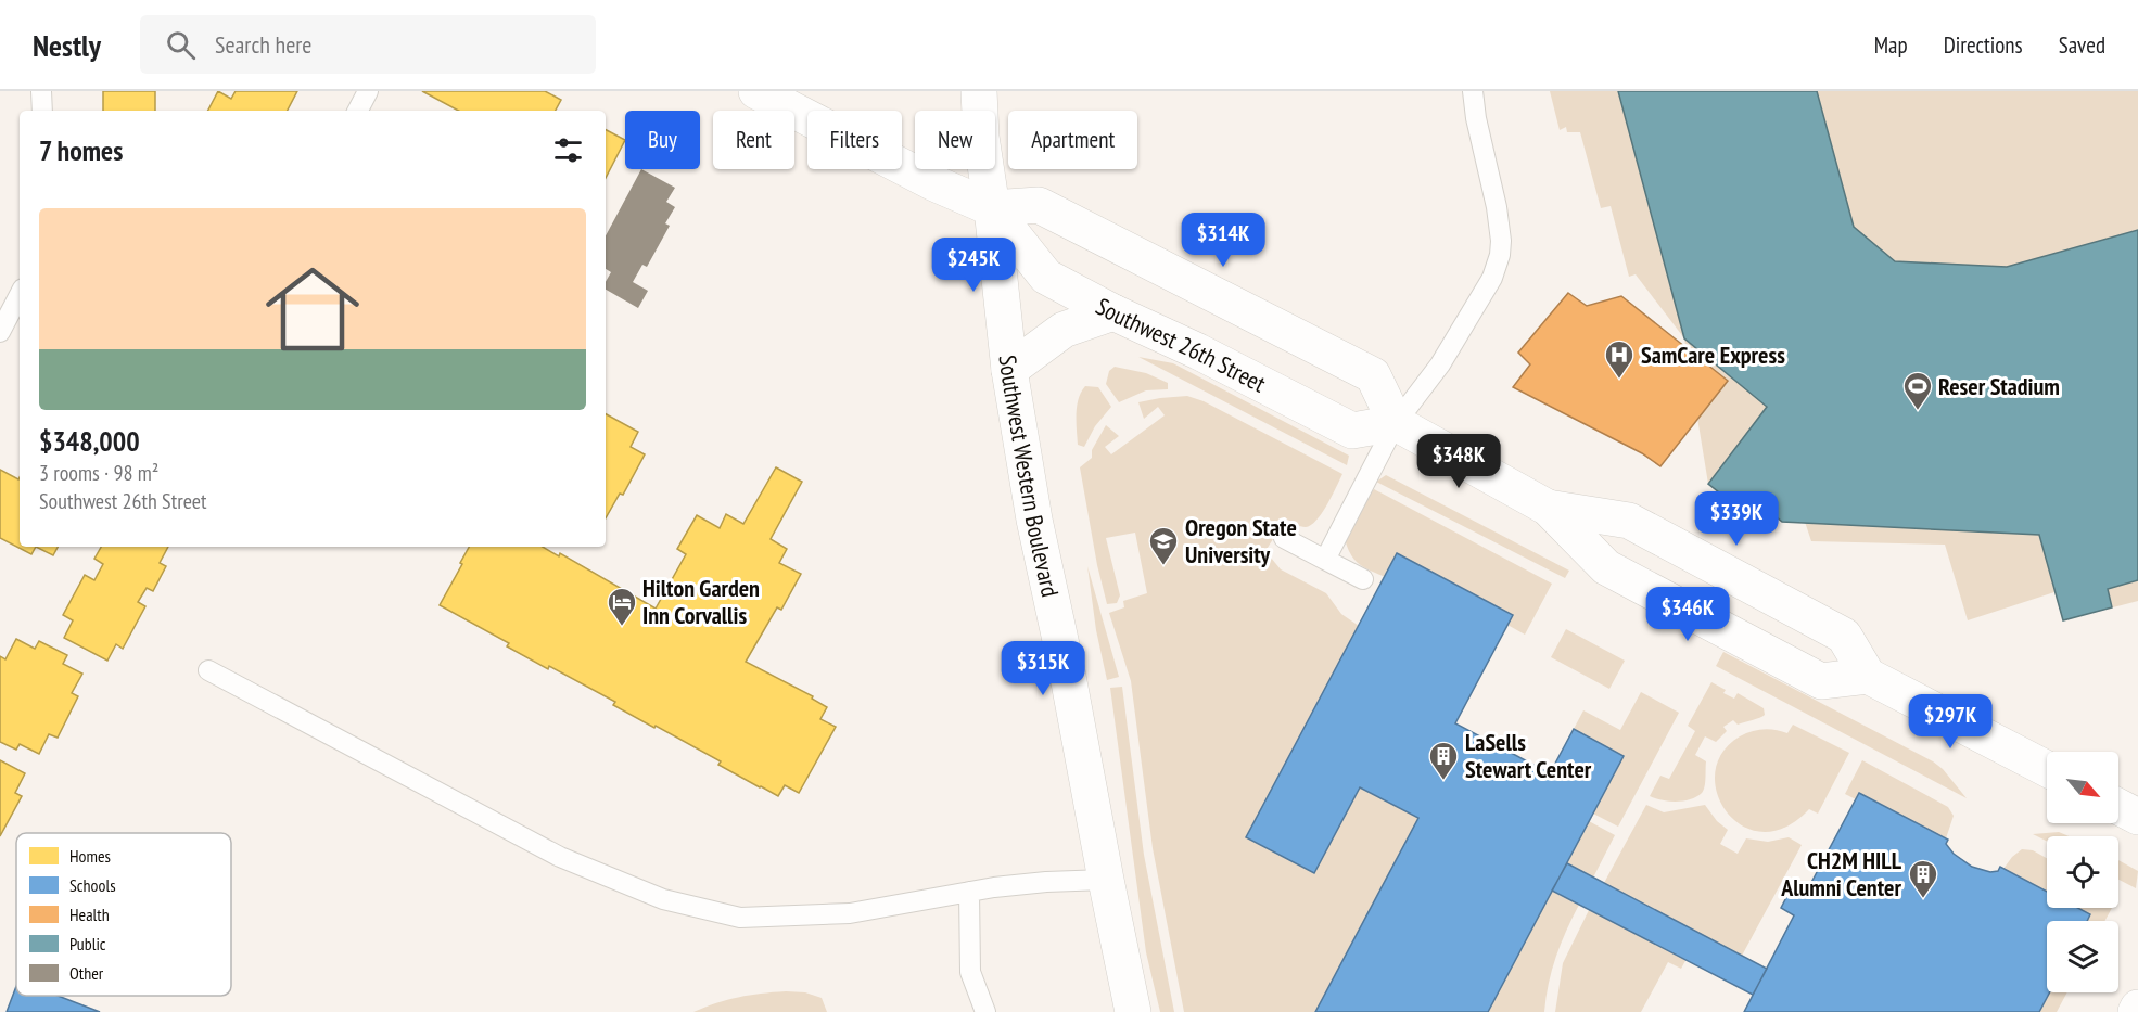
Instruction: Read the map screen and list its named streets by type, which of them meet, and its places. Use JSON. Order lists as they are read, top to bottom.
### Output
{
  "streets": {
    "street": ["Southwest 26th Street", "Southwest Western Boulevard"]
  },
  "crossings": [
    ["Southwest 26th Street", "Southwest Western Boulevard"]
  ],
  "places": {
    "hospital": ["SamCare Express"],
    "sports": ["Reser Stadium"],
    "school or university": ["Oregon State University"],
    "hotel": ["Hilton Garden Inn Corvallis"],
    "building": ["LaSells Stewart Center", "CH2M HILL Alumni Center"]
  },
  "legend": [
    "Homes",
    "Schools",
    "Health",
    "Public",
    "Other"
  ],
  "north": "bottom right",
  "page": {
    "header": "Nestly",
    "search": "Search here",
    "nav": ["Map", "Directions", "Saved"],
    "chip": [
      "Buy",
      "Rent",
      "Filters",
      "New",
      "Apartment"
    ],
    "heading": "7 homes",
    "list": [
      {
        "name": "$348,000",
        "note": "3 rooms · 98 m² · Southwest 26th Street"
      }
    ],
    "price": [
      "$314K",
      "$245K",
      "$348K",
      "$339K",
      "$346K",
      "$315K",
      "$297K"
    ]
  }
}
